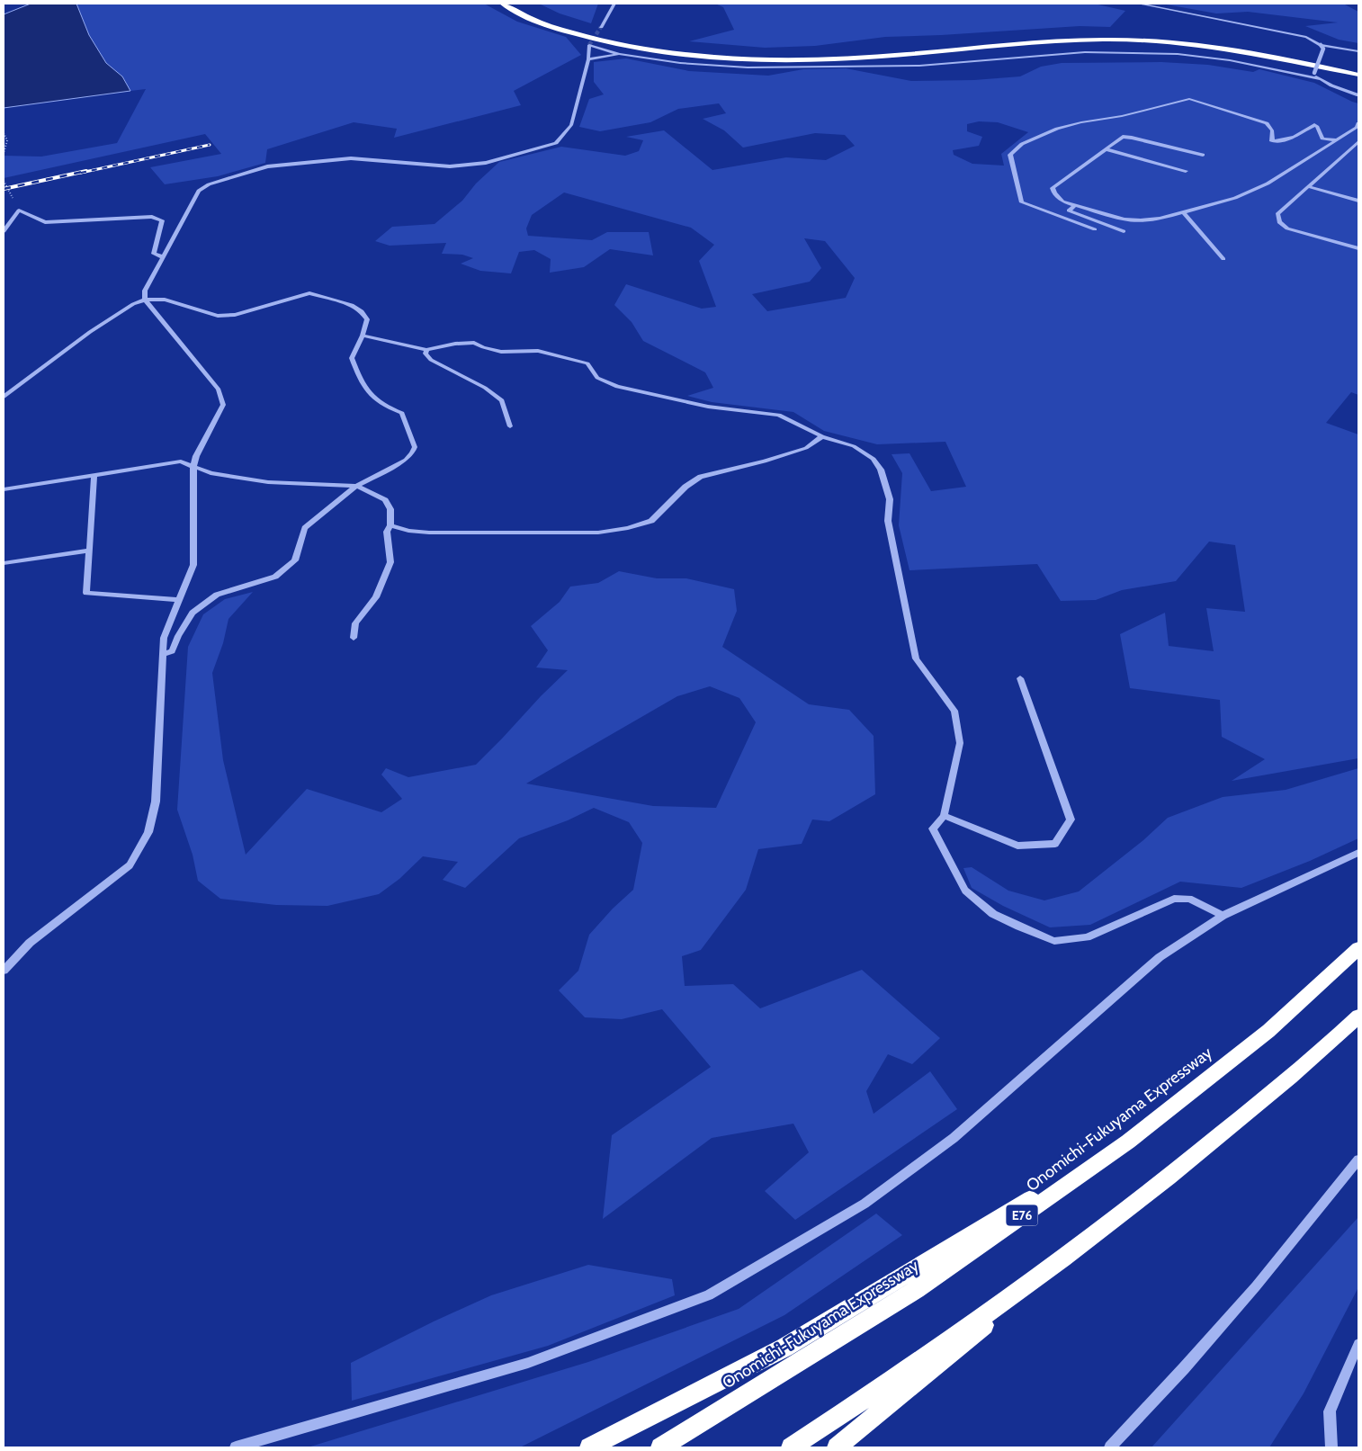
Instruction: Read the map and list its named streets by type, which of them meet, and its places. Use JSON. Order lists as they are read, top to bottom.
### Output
{
  "streets": {
    "highway": ["Onomichi-Fukuyama Expressway", "E76"]
  }
}
